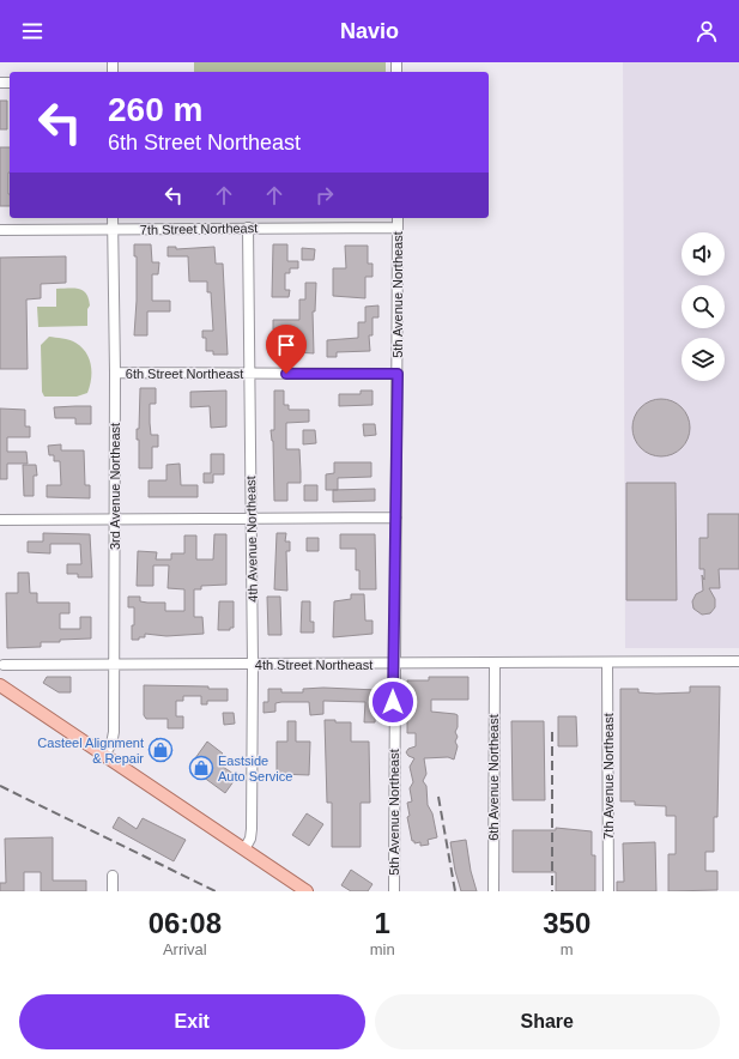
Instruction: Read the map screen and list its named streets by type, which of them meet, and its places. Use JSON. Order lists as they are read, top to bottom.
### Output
{
  "streets": {
    "street": [
      "7th Street Northeast",
      "5th Avenue Northeast",
      "6th Street Northeast",
      "3rd Avenue Northeast",
      "4th Avenue Northeast",
      "4th Street Northeast",
      "7th Avenue Northeast",
      "6th Avenue Northeast"
    ]
  },
  "crossings": [
    ["7th Street Northeast", "5th Avenue Northeast"],
    ["7th Street Northeast", "3rd Avenue Northeast"],
    ["7th Street Northeast", "4th Avenue Northeast"],
    ["5th Avenue Northeast", "6th Street Northeast"],
    ["5th Avenue Northeast", "4th Street Northeast"],
    ["6th Street Northeast", "3rd Avenue Northeast"],
    ["6th Street Northeast", "4th Avenue Northeast"],
    ["3rd Avenue Northeast", "4th Street Northeast"],
    ["4th Avenue Northeast", "4th Street Northeast"],
    ["4th Street Northeast", "7th Avenue Northeast"],
    ["4th Street Northeast", "6th Avenue Northeast"]
  ],
  "places": {
    "shop": ["Casteel Alignment & Repair", "Eastside Auto Service"]
  },
  "page": {
    "header": "Navio",
    "turn": ["260 m", "6th Street Northeast"],
    "eta": [
      "06:08",
      "Arrival",
      "1",
      "min",
      "350",
      "m"
    ],
    "buttons": ["Exit", "Share"]
  }
}
